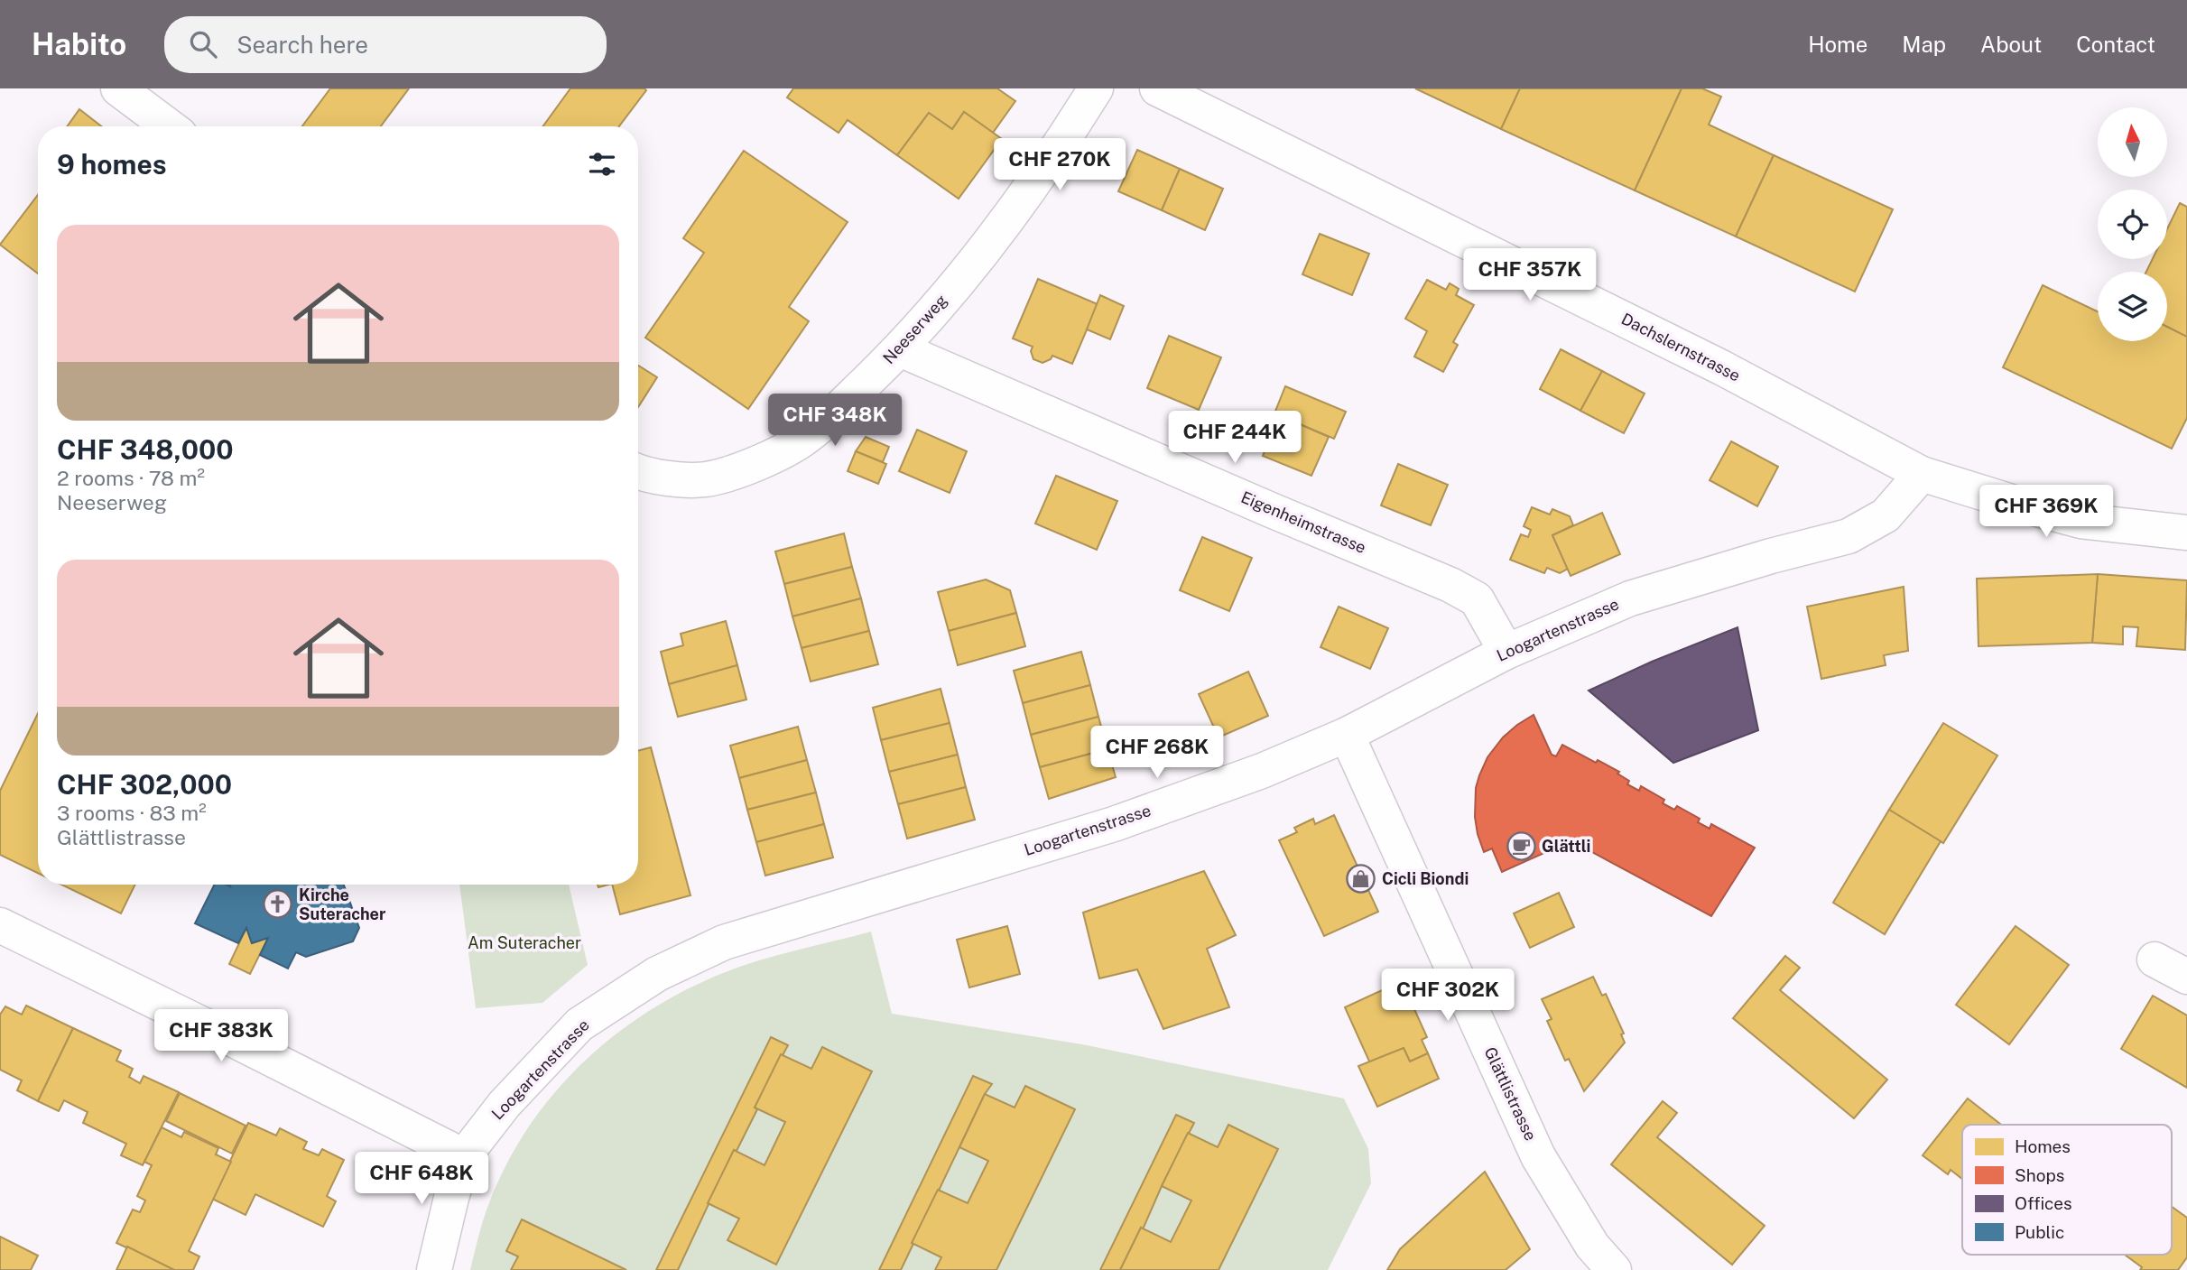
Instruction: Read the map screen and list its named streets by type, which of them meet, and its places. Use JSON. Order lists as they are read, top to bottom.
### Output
{
  "streets": {
    "street": [
      "Neeserweg",
      "Dachslernstrasse",
      "Eigenheimstrasse",
      "Loogartenstrasse",
      "Glättlistrasse"
    ]
  },
  "crossings": [
    ["Neeserweg", "Eigenheimstrasse"],
    ["Dachslernstrasse", "Loogartenstrasse"],
    ["Eigenheimstrasse", "Loogartenstrasse"],
    ["Loogartenstrasse", "Glättlistrasse"]
  ],
  "parks": ["Am Suteracher"],
  "places": {
    "cafe": ["Glättli"],
    "shop": ["Cicli Biondi"],
    "church": ["Kirche Suteracher"]
  },
  "legend": [
    "Homes",
    "Shops",
    "Offices",
    "Public"
  ],
  "north": "top",
  "page": {
    "header": "Habito",
    "search": "Search here",
    "nav": [
      "Home",
      "Map",
      "About",
      "Contact"
    ],
    "heading": "9 homes",
    "price": [
      "CHF 270K",
      "CHF 357K",
      "CHF 348K",
      "CHF 244K",
      "CHF 369K",
      "CHF 268K",
      "CHF 302K",
      "CHF 383K",
      "CHF 648K"
    ],
    "list": [
      {
        "name": "CHF 348,000",
        "note": "2 rooms · 78 m² · Neeserweg"
      },
      {
        "name": "CHF 302,000",
        "note": "3 rooms · 83 m² · Glättlistrasse"
      }
    ]
  }
}
